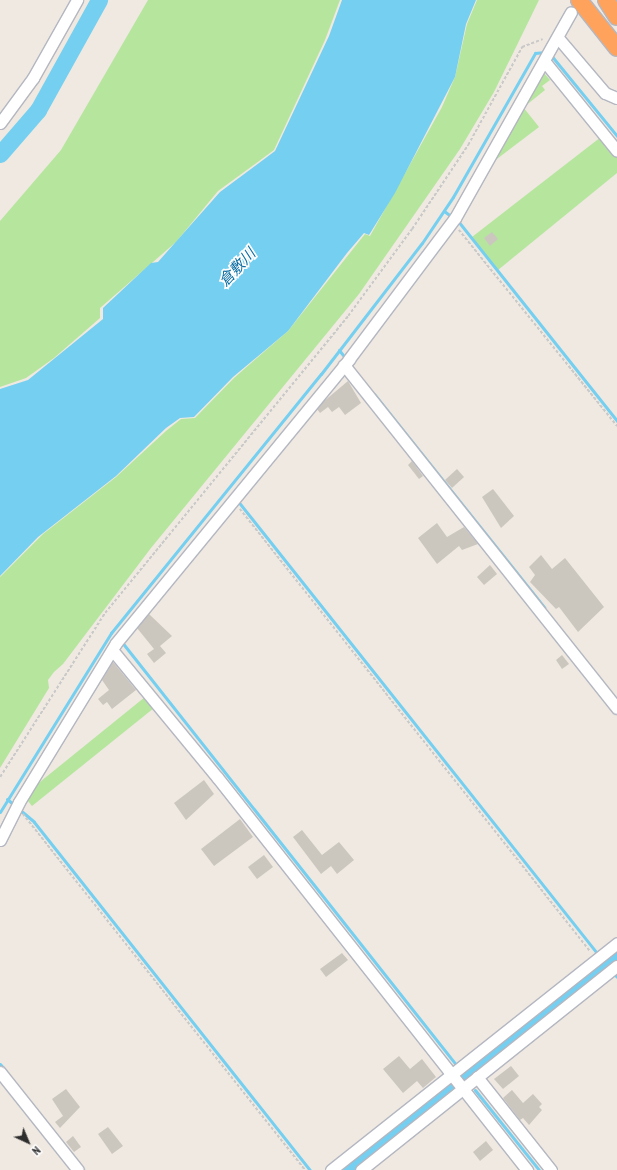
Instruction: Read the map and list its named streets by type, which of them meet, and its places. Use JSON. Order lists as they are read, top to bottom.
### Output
{
  "water": ["倉敷川"],
  "north": "bottom right"
}
